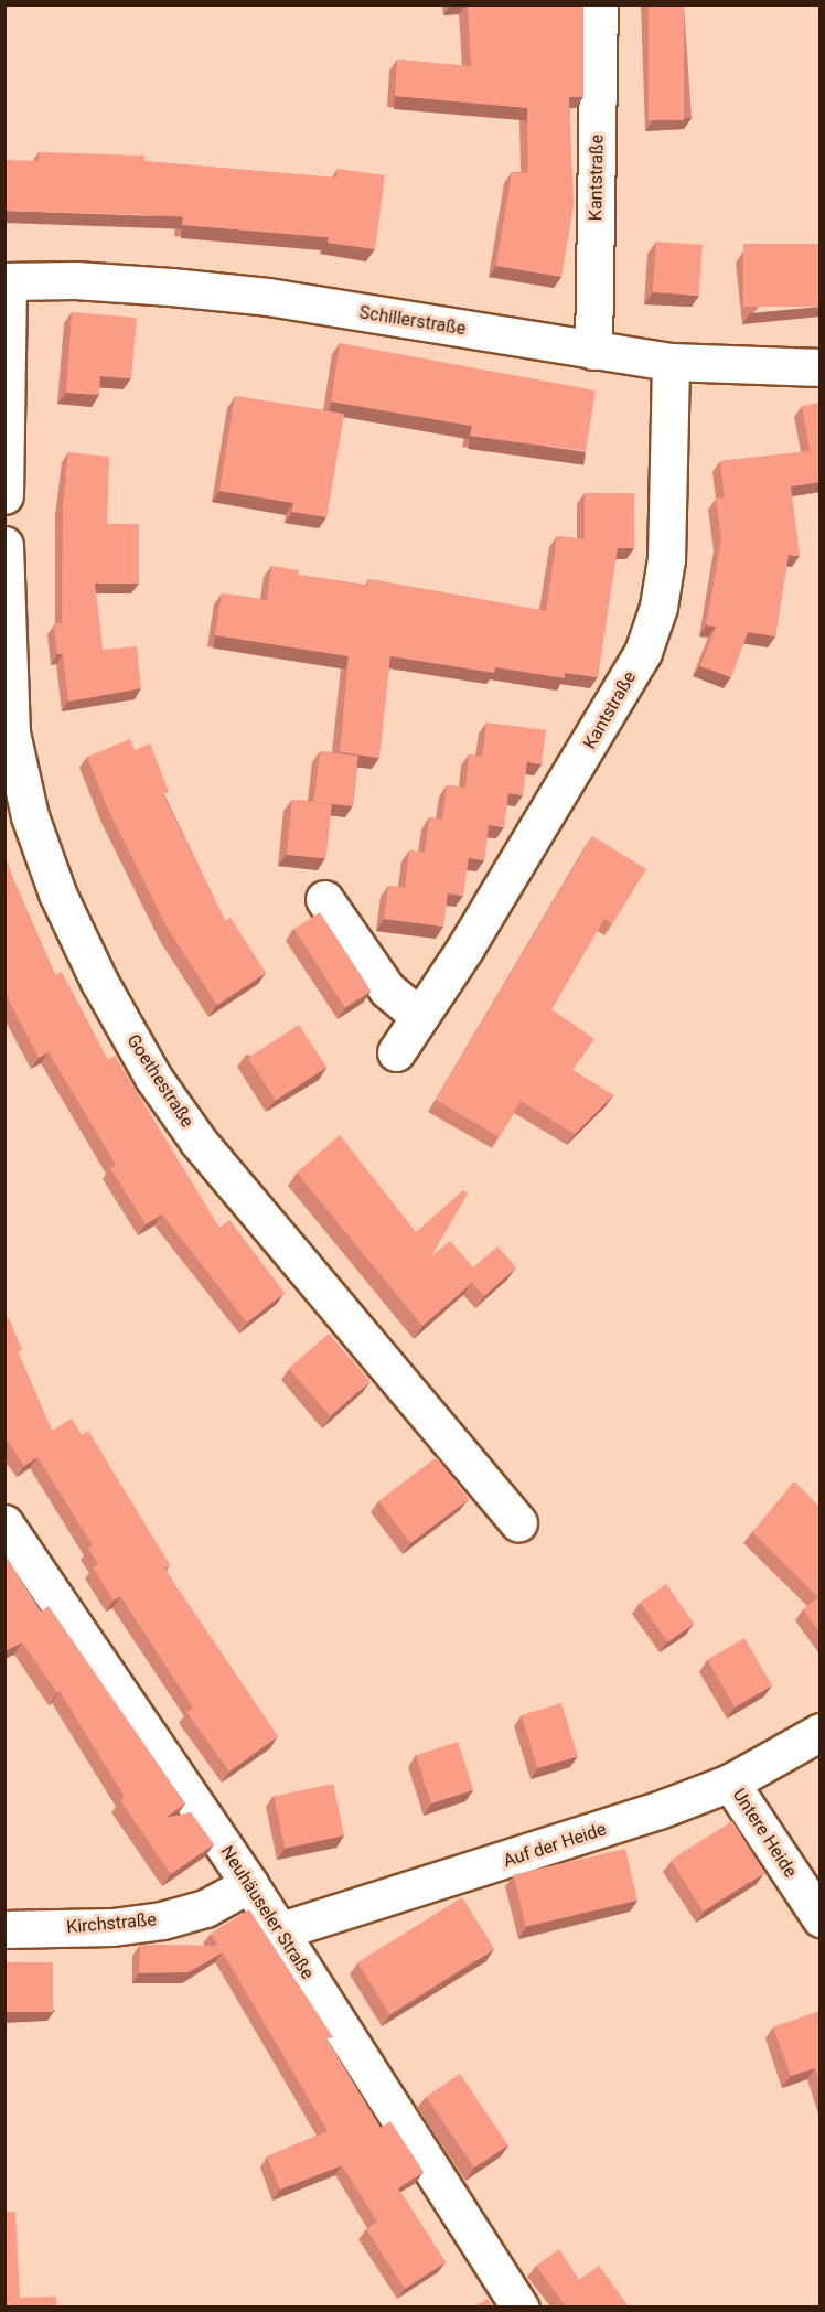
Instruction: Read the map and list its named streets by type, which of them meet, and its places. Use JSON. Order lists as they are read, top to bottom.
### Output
{
  "streets": {
    "street": [
      "Kantstraße",
      "Schillerstraße",
      "Goethestraße",
      "Untere Heide",
      "Auf der Heide",
      "Neuhäuseler Straße",
      "Kirchstraße"
    ]
  },
  "crossings": [
    ["Kantstraße", "Schillerstraße"],
    ["Untere Heide", "Auf der Heide"],
    ["Auf der Heide", "Neuhäuseler Straße"],
    ["Neuhäuseler Straße", "Kirchstraße"]
  ]
}
